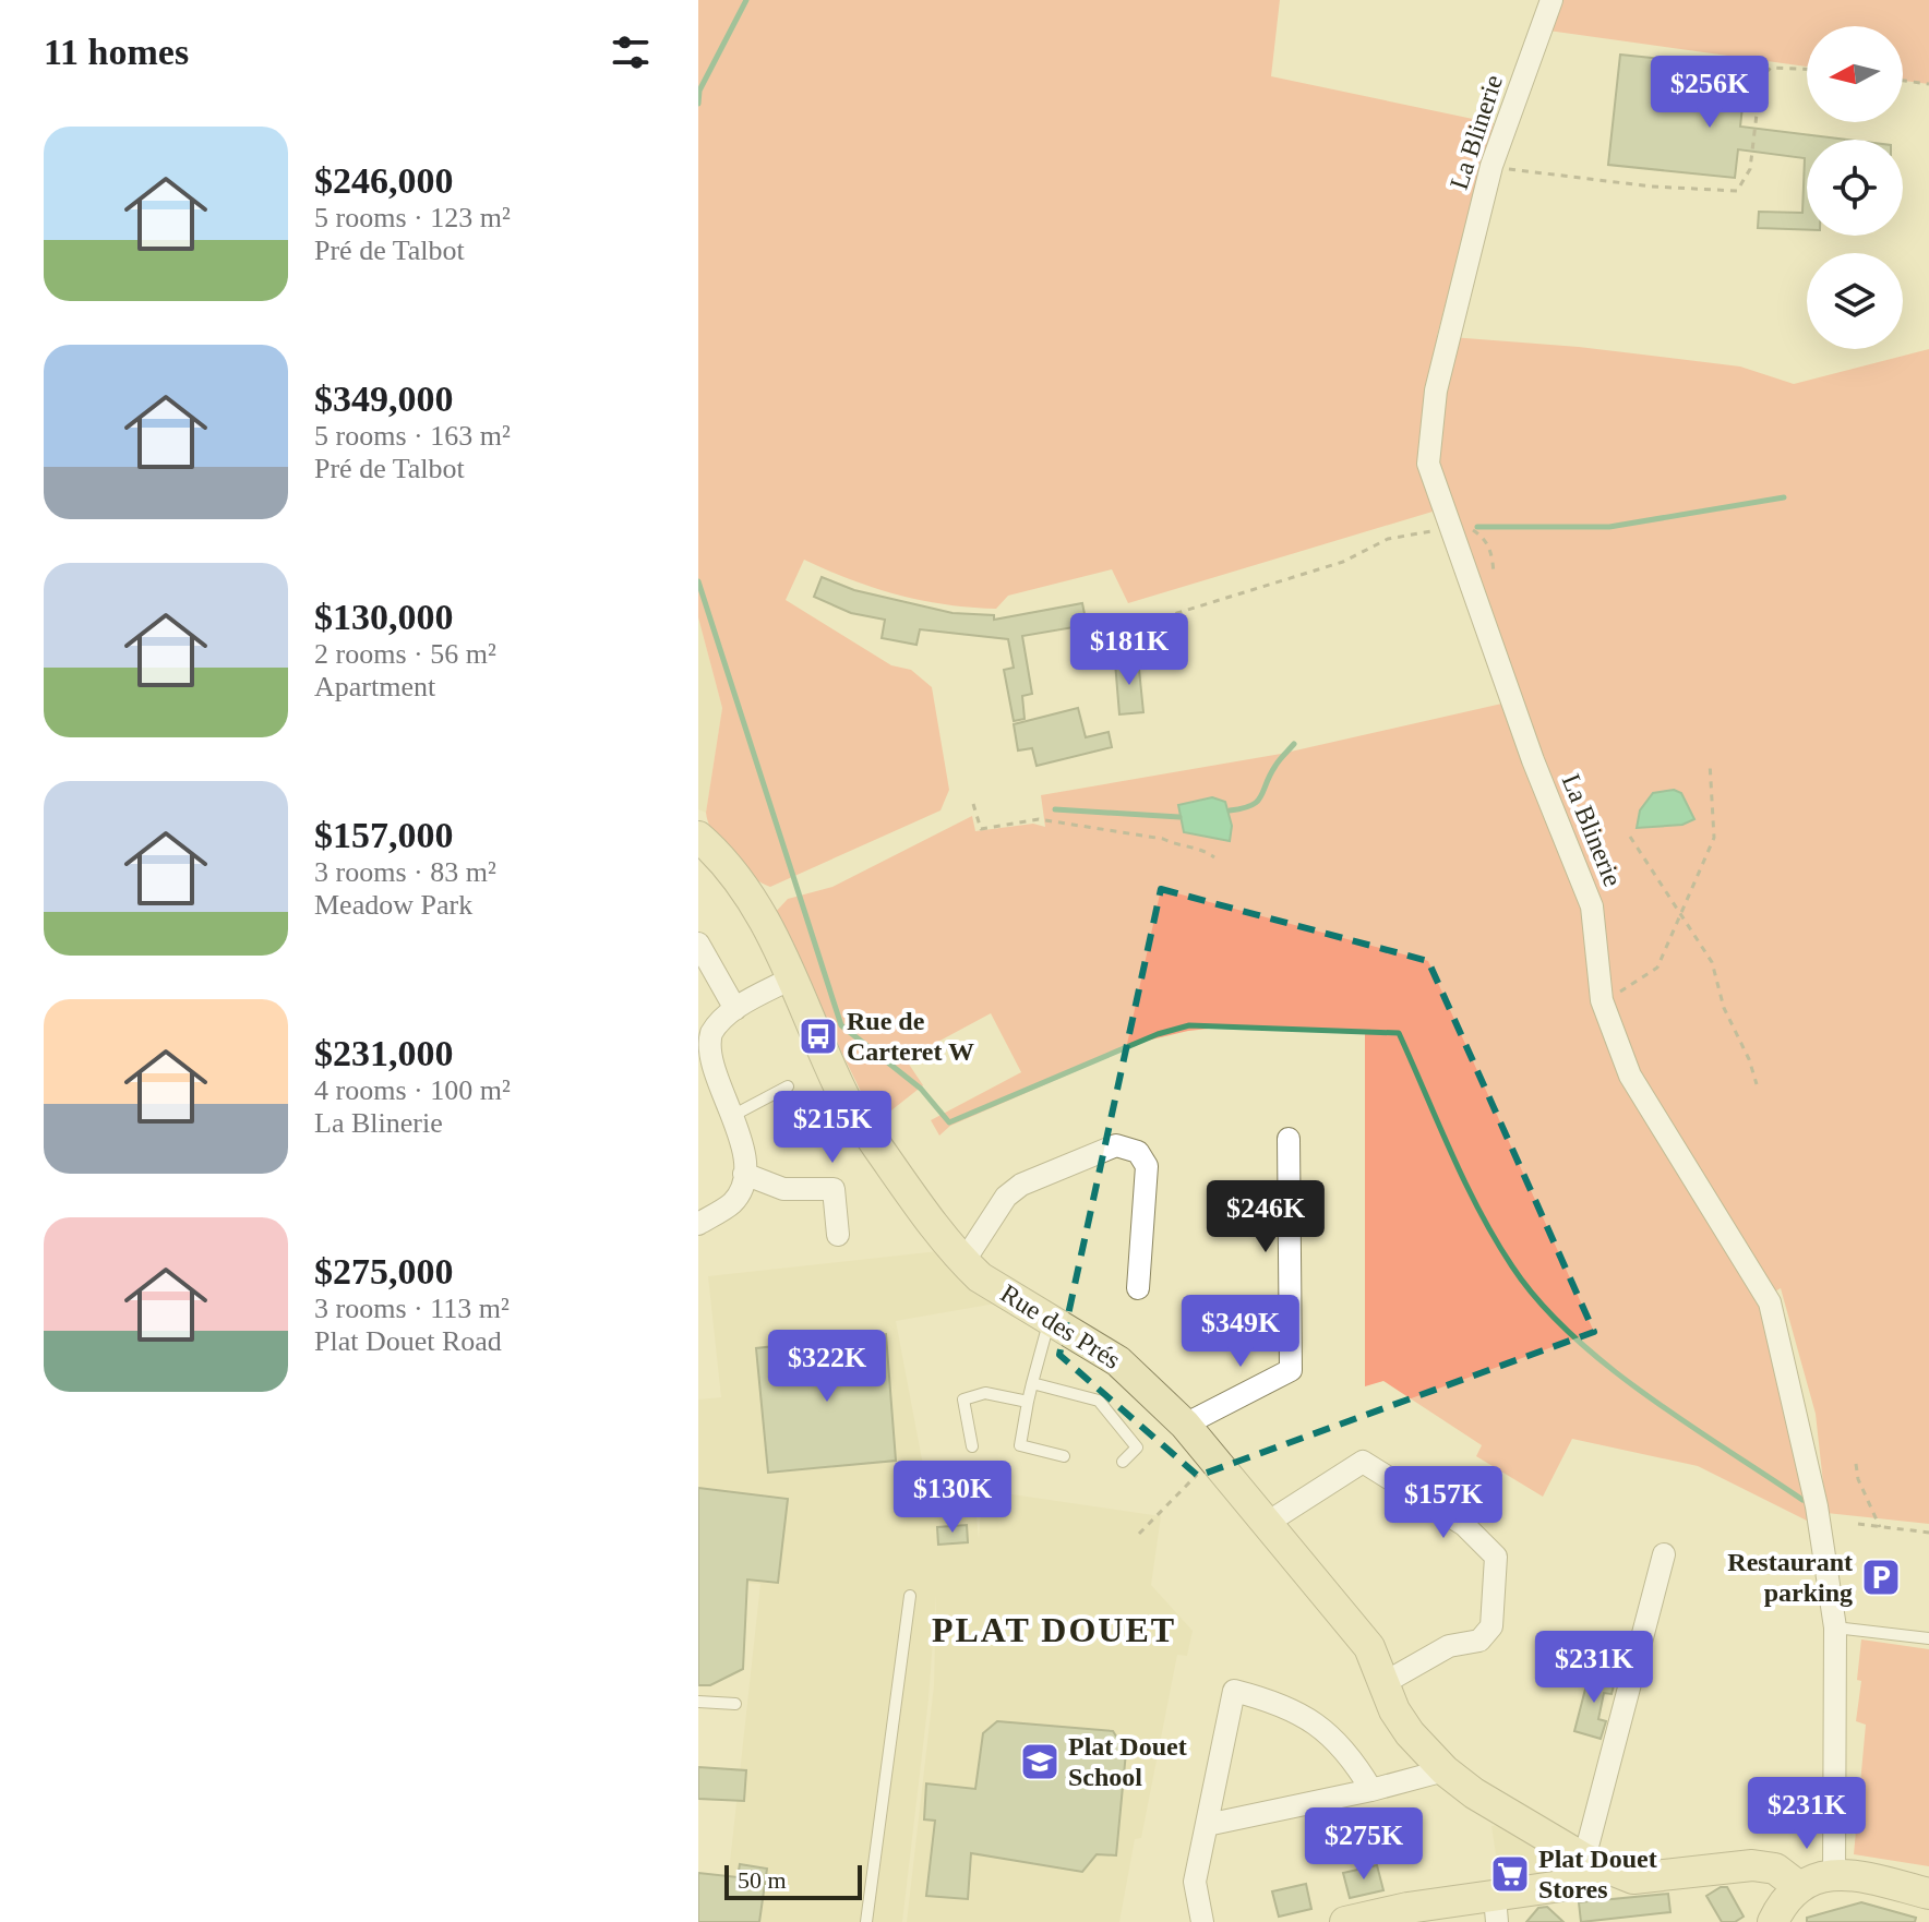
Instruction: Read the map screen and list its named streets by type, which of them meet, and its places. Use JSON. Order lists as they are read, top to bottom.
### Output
{
  "streets": {
    "main road": ["Rue des Prés"],
    "street": ["La Blinerie"]
  },
  "districts": ["PLAT DOUET"],
  "places": {
    "bus stop": ["Rue de Carteret W"],
    "parking": ["Restaurant parking"],
    "school or university": ["Plat Douet School"],
    "supermarket": ["Plat Douet Stores"]
  },
  "scale_bar": "50 m",
  "north": "left",
  "page": {
    "heading": "11 homes",
    "price": [
      "$256K",
      "$181K",
      "$215K",
      "$246K",
      "$349K",
      "$322K",
      "$130K",
      "$157K",
      "$231K",
      "$231K",
      "$275K"
    ],
    "list": [
      {
        "name": "$246,000",
        "note": "5 rooms · 123 m² · Pré de Talbot"
      },
      {
        "name": "$349,000",
        "note": "5 rooms · 163 m² · Pré de Talbot"
      },
      {
        "name": "$130,000",
        "note": "2 rooms · 56 m² · Apartment"
      },
      {
        "name": "$157,000",
        "note": "3 rooms · 83 m² · Meadow Park"
      },
      {
        "name": "$231,000",
        "note": "4 rooms · 100 m² · La Blinerie"
      },
      {
        "name": "$275,000",
        "note": "3 rooms · 113 m² · Plat Douet Road"
      }
    ],
    "scale": "50 m"
  }
}
